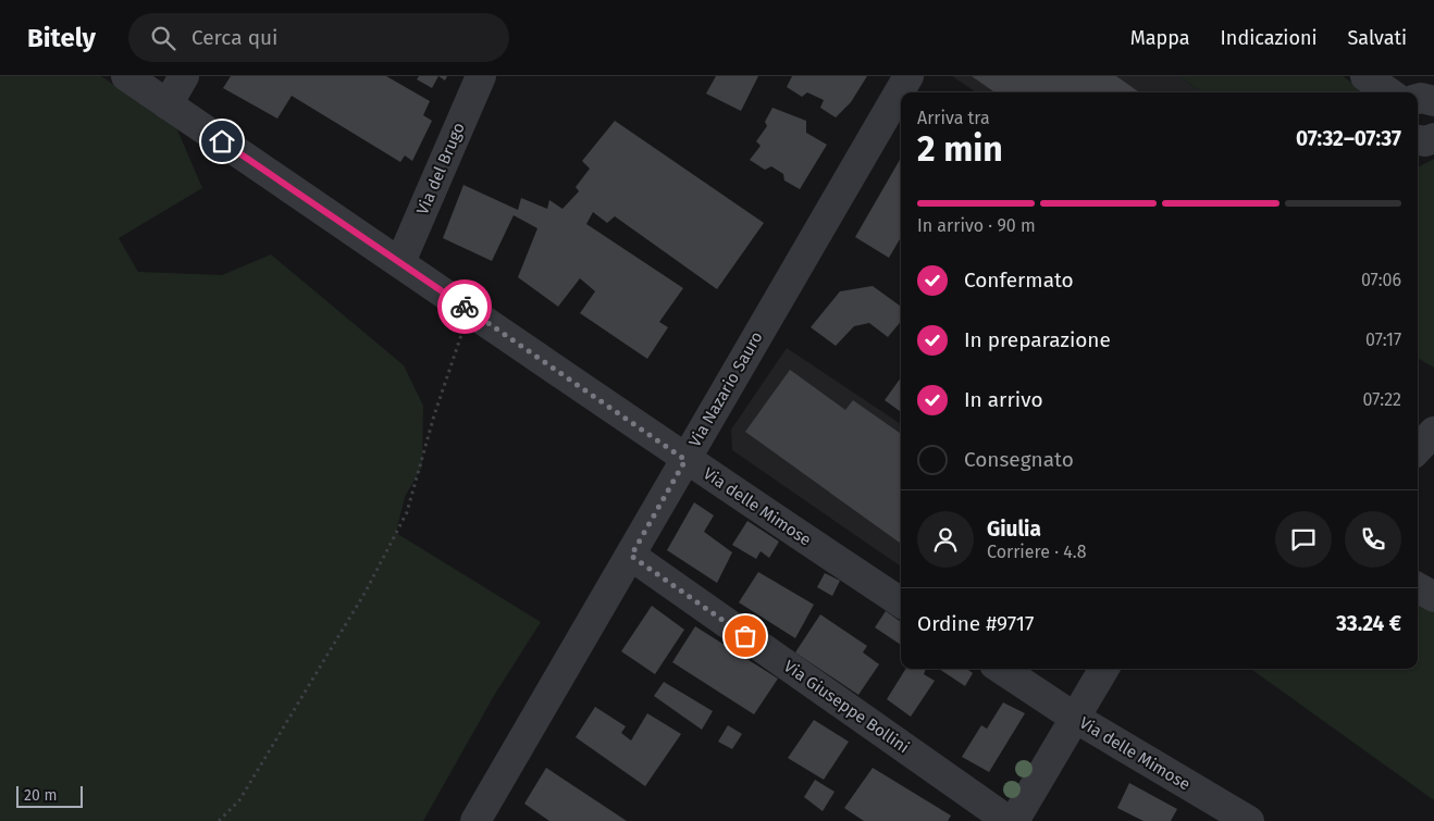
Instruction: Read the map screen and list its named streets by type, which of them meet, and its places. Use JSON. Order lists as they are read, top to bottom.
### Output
{
  "streets": {
    "street": [
      "Via del Brugo",
      "Via Nazario Sauro",
      "Via delle Mimose",
      "Via Giuseppe Bollini"
    ]
  },
  "crossings": [
    ["Via del Brugo", "Via delle Mimose"],
    ["Via Nazario Sauro", "Via delle Mimose"],
    ["Via Nazario Sauro", "Via Giuseppe Bollini"]
  ],
  "scale_bar": "20 m",
  "page": {
    "header": "Bitely",
    "search": "Cerca qui",
    "nav": ["Mappa", "Indicazioni", "Salvati"],
    "heading": ["2 min", "Arriva tra", "07:32–07:37"],
    "panel": [
      "Giulia",
      "Corriere · 4.8",
      "Ordine #9717",
      "33.24 €"
    ],
    "bar": "In arrivo · 90 m",
    "list": [
      ["Confermato", "07:06"],
      ["In preparazione", "07:17"],
      ["In arrivo", "07:22"],
      "Consegnato"
    ],
    "scale": "20 m"
  }
}
